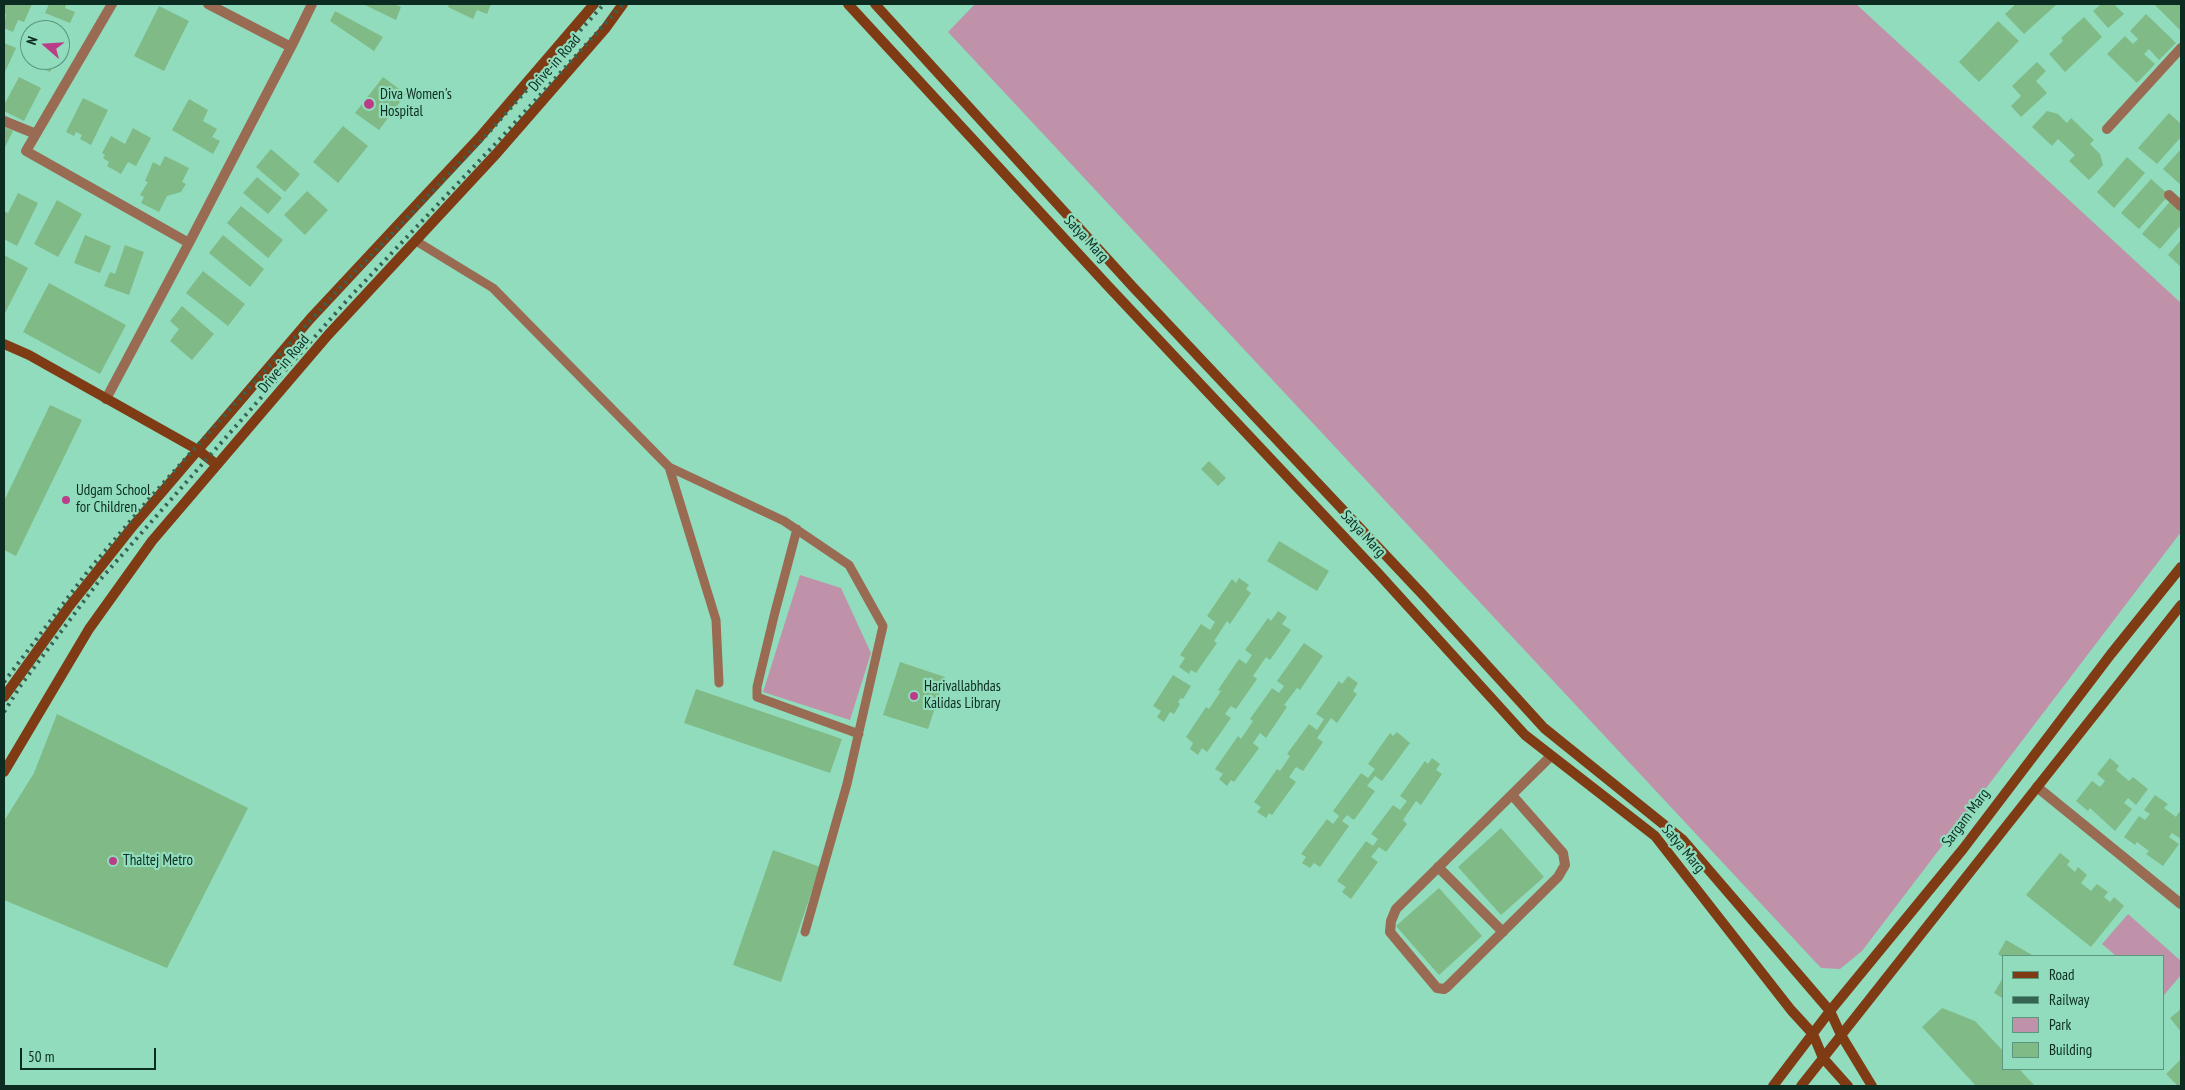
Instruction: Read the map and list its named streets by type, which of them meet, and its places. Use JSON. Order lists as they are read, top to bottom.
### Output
{
  "streets": {
    "main road": ["Drive-in Road", "Satya Marg", "Sargam Marg"]
  },
  "crossings": [
    ["Satya Marg", "Sargam Marg"]
  ],
  "places": [
    "Diva Women's Hospital",
    "Udgam School for Children",
    "Harivallabhdas Kalidas Library",
    "Thaltej Metro"
  ],
  "legend": [
    "Road",
    "Railway",
    "Park",
    "Building"
  ],
  "scale_bar": "50 m",
  "north": "left"
}
